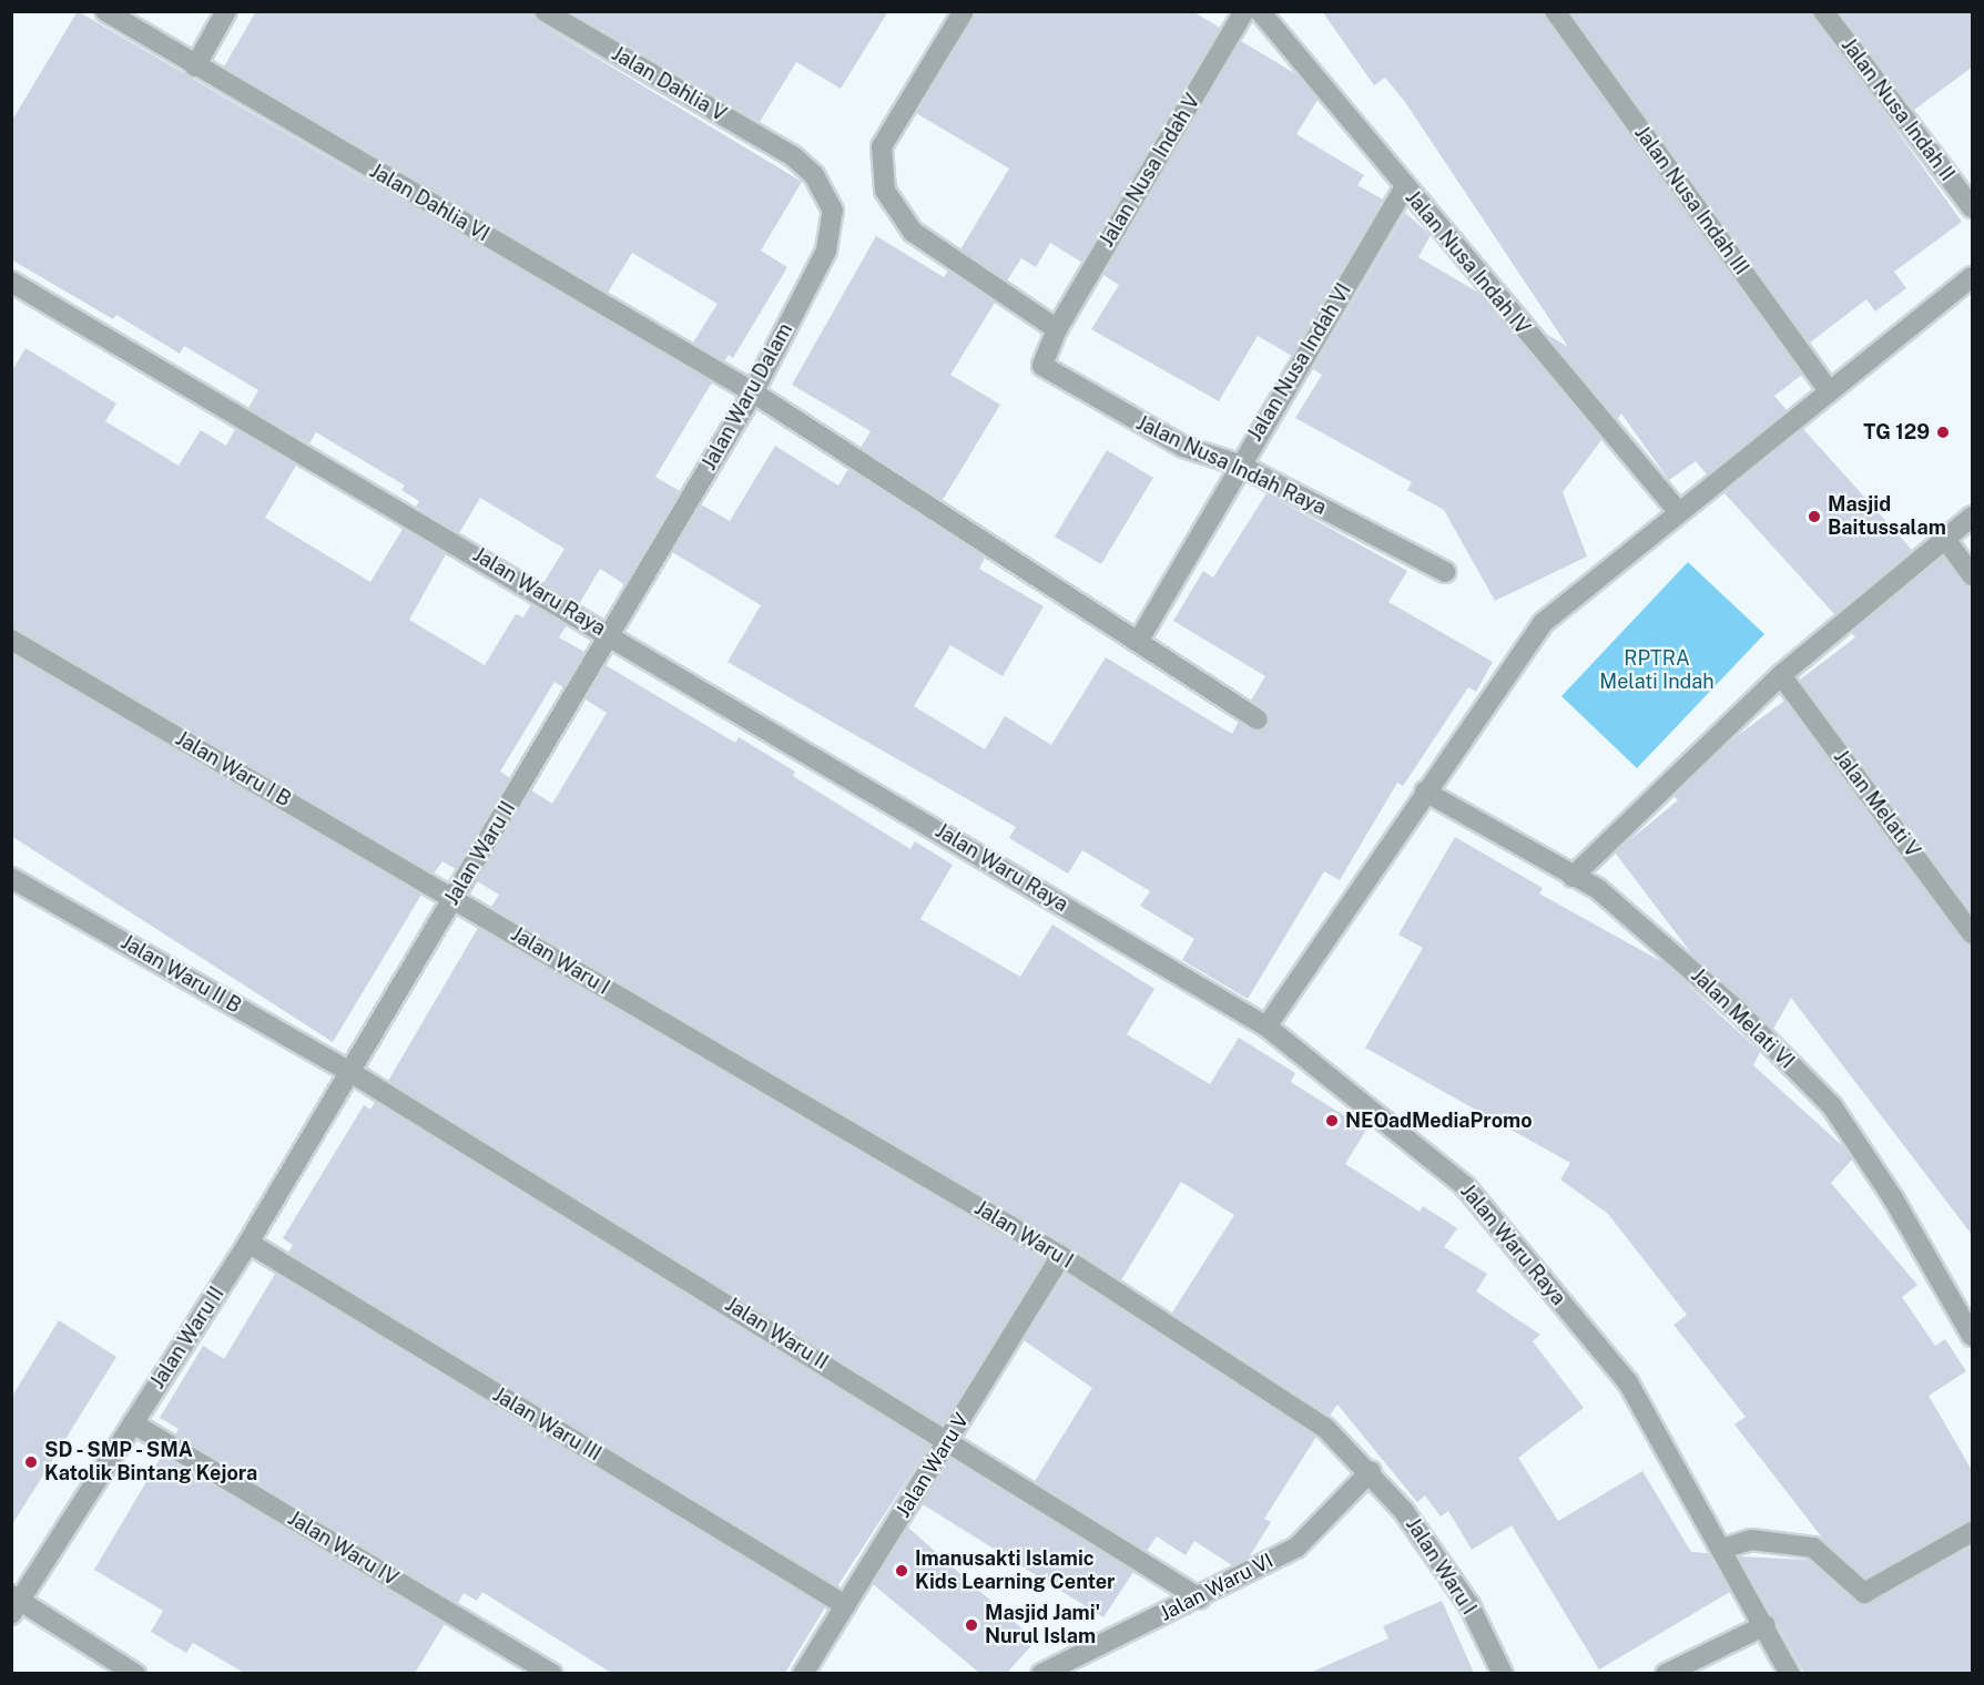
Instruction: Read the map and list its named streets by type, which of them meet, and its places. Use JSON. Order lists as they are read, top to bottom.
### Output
{
  "streets": {
    "street": [
      "Jalan Dahlia V",
      "Jalan Nusa Indah II",
      "Jalan Nusa Indah V",
      "Jalan Nusa Indah III",
      "Jalan Dahlia VI",
      "Jalan Nusa Indah IV",
      "Jalan Nusa Indah VI",
      "Jalan Waru Dalam",
      "Jalan Nusa Indah Raya",
      "Jalan Waru Raya",
      "Jalan Waru I B",
      "Jalan Melati V",
      "Jalan Waru II",
      "Jalan Waru I",
      "Jalan Waru II B",
      "Jalan Melati VI",
      "Jalan Waru III",
      "Jalan Waru V",
      "Jalan Waru IV",
      "Jalan Waru VI"
    ]
  },
  "crossings": [
    ["Jalan Dahlia V", "Jalan Waru Dalam"],
    ["Jalan Nusa Indah V", "Jalan Nusa Indah Raya"],
    ["Jalan Dahlia VI", "Jalan Nusa Indah VI"],
    ["Jalan Dahlia VI", "Jalan Waru Dalam"],
    ["Jalan Nusa Indah IV", "Jalan Nusa Indah VI"],
    ["Jalan Nusa Indah VI", "Jalan Nusa Indah Raya"],
    ["Jalan Waru Dalam", "Jalan Waru Raya"],
    ["Jalan Waru Dalam", "Jalan Waru II"],
    ["Jalan Waru Raya", "Jalan Waru II"],
    ["Jalan Waru I B", "Jalan Waru II"],
    ["Jalan Waru I B", "Jalan Waru I"],
    ["Jalan Waru II", "Jalan Waru I"],
    ["Jalan Waru II", "Jalan Waru II B"],
    ["Jalan Waru II", "Jalan Waru III"],
    ["Jalan Waru II", "Jalan Waru V"],
    ["Jalan Waru II", "Jalan Waru IV"],
    ["Jalan Waru II", "Jalan Waru VI"],
    ["Jalan Waru I", "Jalan Waru V"],
    ["Jalan Waru I", "Jalan Waru VI"],
    ["Jalan Waru III", "Jalan Waru V"]
  ],
  "parks": ["RPTRA Melati Indah"],
  "places": [
    "TG 129",
    "Masjid Baitussalam",
    "NEOadMediaPromo",
    "SD - SMP - SMA Katolik Bintang Kejora",
    "Imanusakti Islamic Kids Learning Center",
    "Masjid Jami' Nurul Islam"
  ]
}
